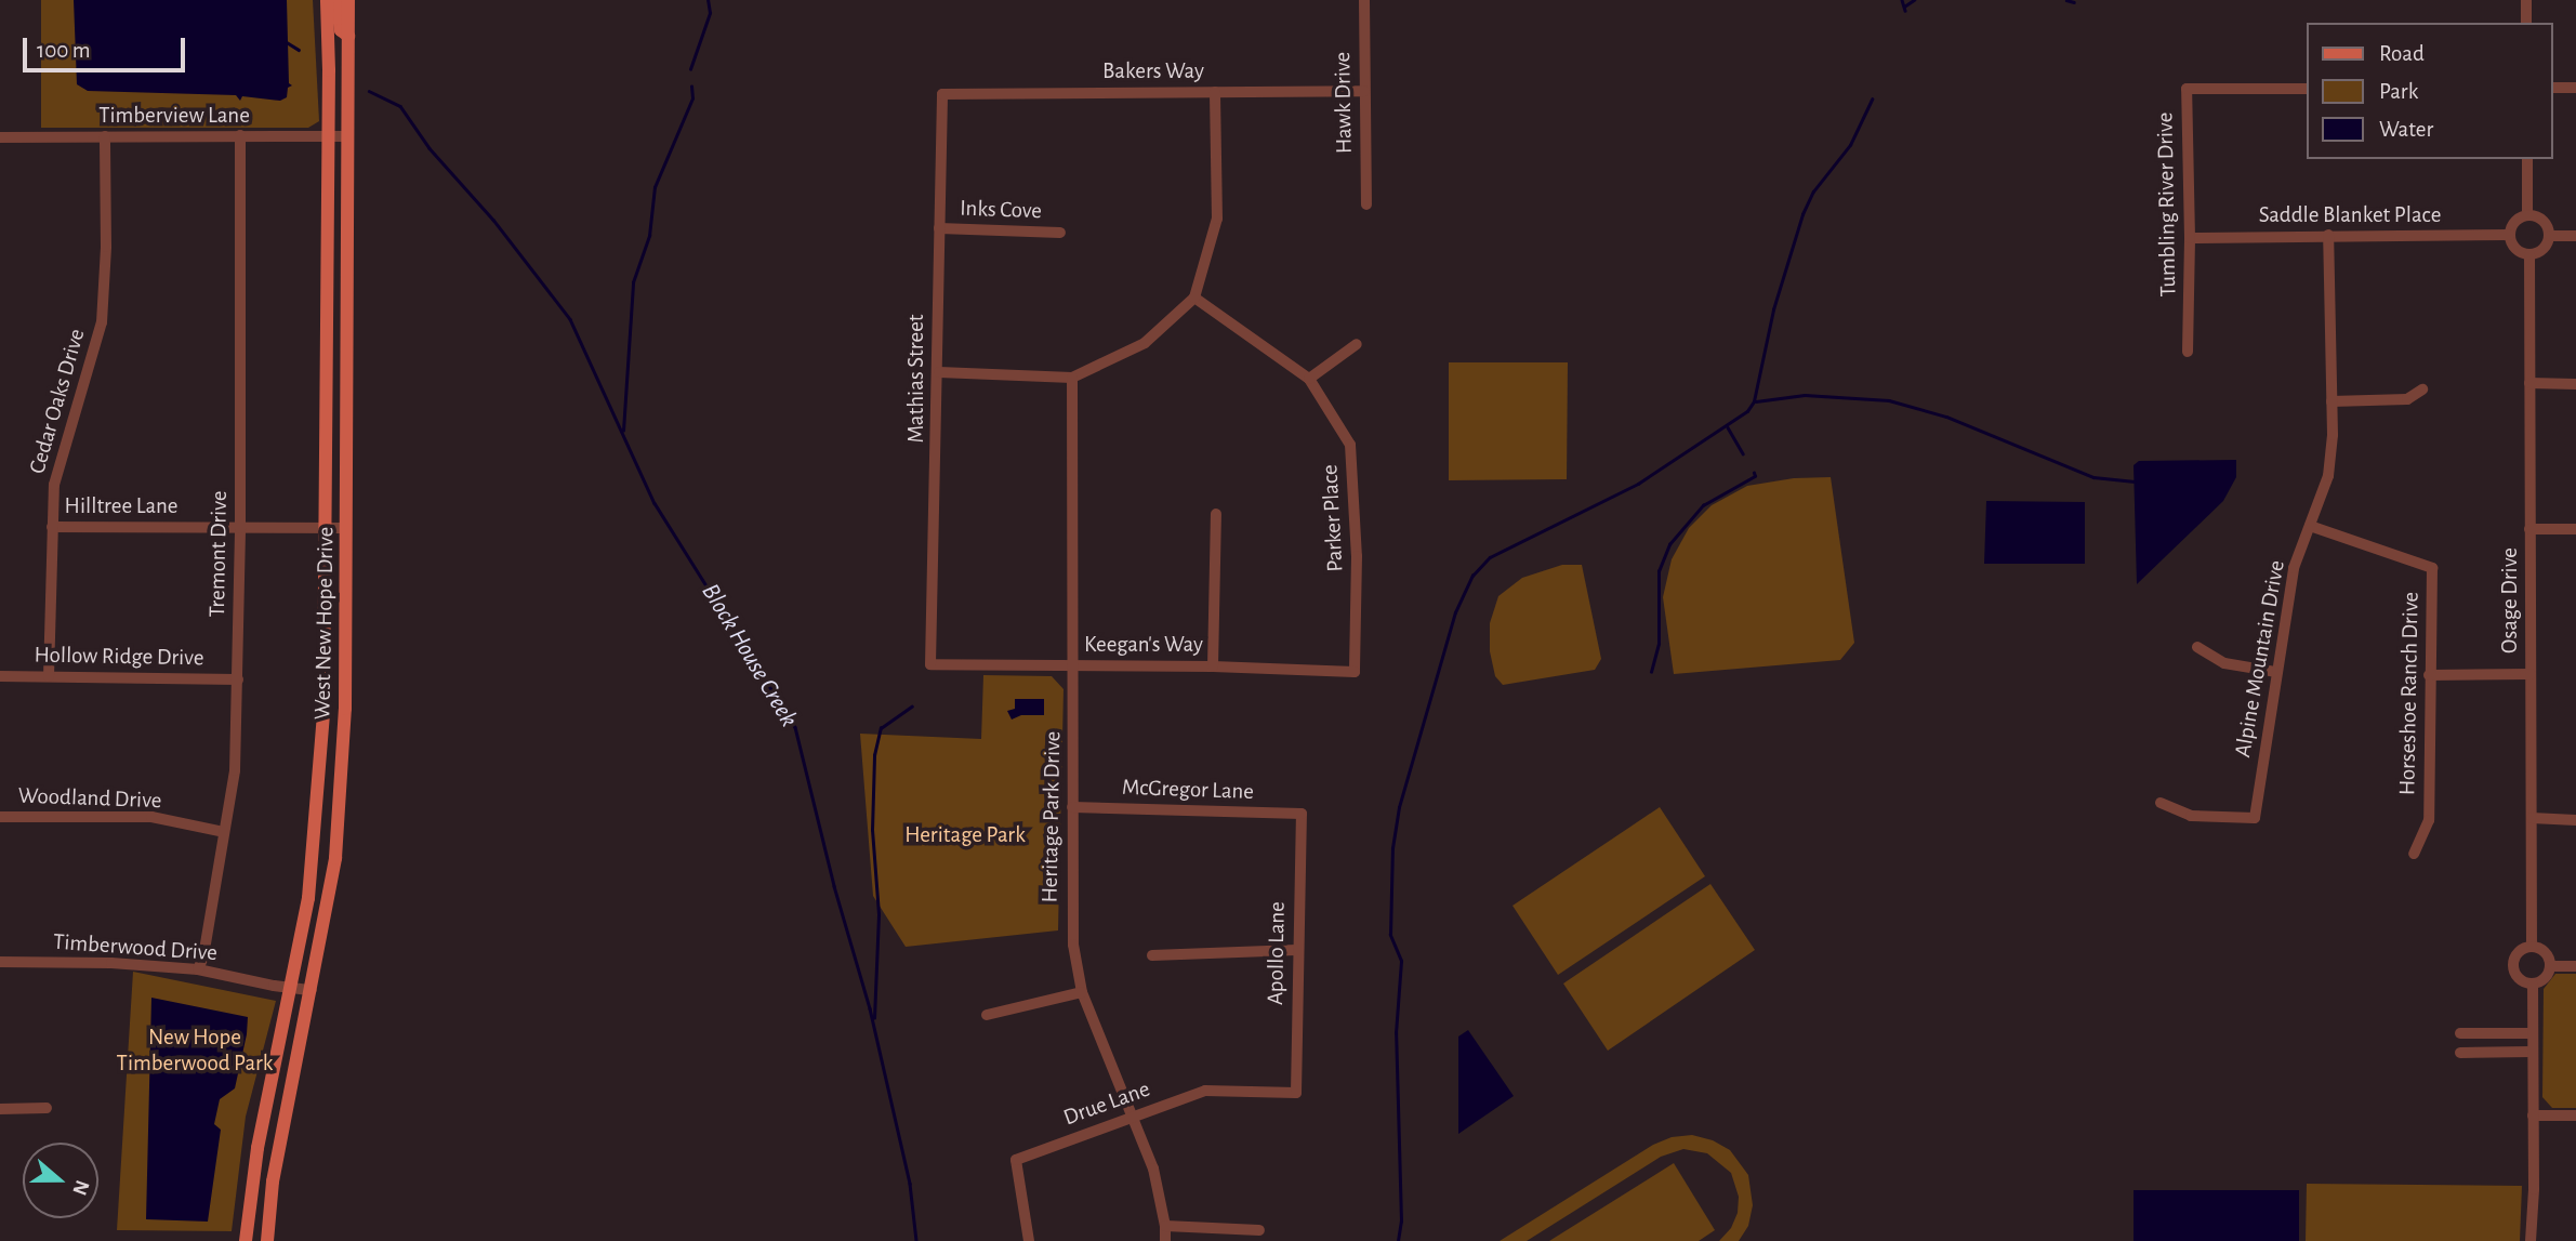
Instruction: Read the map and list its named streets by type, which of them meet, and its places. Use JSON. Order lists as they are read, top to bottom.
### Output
{
  "streets": {
    "main road": ["West New Hope Drive"],
    "street": [
      "Bakers Way",
      "Hawk Drive",
      "Timberview Lane",
      "Tumbling River Drive",
      "Inks Cove",
      "Saddle Blanket Place",
      "Mathias Street",
      "Cedar Oaks Drive",
      "Hilltree Lane",
      "Parker Place",
      "Tremont Drive",
      "Osage Drive",
      "Keegan's Way",
      "Hollow Ridge Drive",
      "Alpine Mountain Drive",
      "Horseshoe Ranch Drive",
      "McGregor Lane",
      "Woodland Drive",
      "Heritage Park Drive",
      "Timberwood Drive",
      "Apollo Lane",
      "Drue Lane"
    ]
  },
  "crossings": [
    ["Bakers Way", "Hawk Drive"],
    ["Bakers Way", "Mathias Street"],
    ["Timberview Lane", "Cedar Oaks Drive"],
    ["Timberview Lane", "Tremont Drive"],
    ["Timberview Lane", "West New Hope Drive"],
    ["Tumbling River Drive", "Saddle Blanket Place"],
    ["Inks Cove", "Mathias Street"],
    ["Saddle Blanket Place", "Osage Drive"],
    ["Saddle Blanket Place", "Alpine Mountain Drive"],
    ["Mathias Street", "Keegan's Way"],
    ["Cedar Oaks Drive", "Hilltree Lane"],
    ["Cedar Oaks Drive", "Hollow Ridge Drive"],
    ["Hilltree Lane", "Tremont Drive"],
    ["Hilltree Lane", "West New Hope Drive"],
    ["Parker Place", "Keegan's Way"],
    ["Tremont Drive", "Hollow Ridge Drive"],
    ["Tremont Drive", "Woodland Drive"],
    ["Tremont Drive", "Timberwood Drive"],
    ["West New Hope Drive", "Timberwood Drive"],
    ["Keegan's Way", "Heritage Park Drive"],
    ["Alpine Mountain Drive", "Horseshoe Ranch Drive"],
    ["McGregor Lane", "Heritage Park Drive"],
    ["McGregor Lane", "Apollo Lane"],
    ["Heritage Park Drive", "Drue Lane"],
    ["Apollo Lane", "Drue Lane"]
  ],
  "water": ["Block House Creek"],
  "parks": ["Heritage Park", "New Hope Timberwood Park"],
  "legend": ["Road", "Park", "Water"],
  "scale_bar": "100 m",
  "north": "right"
}
